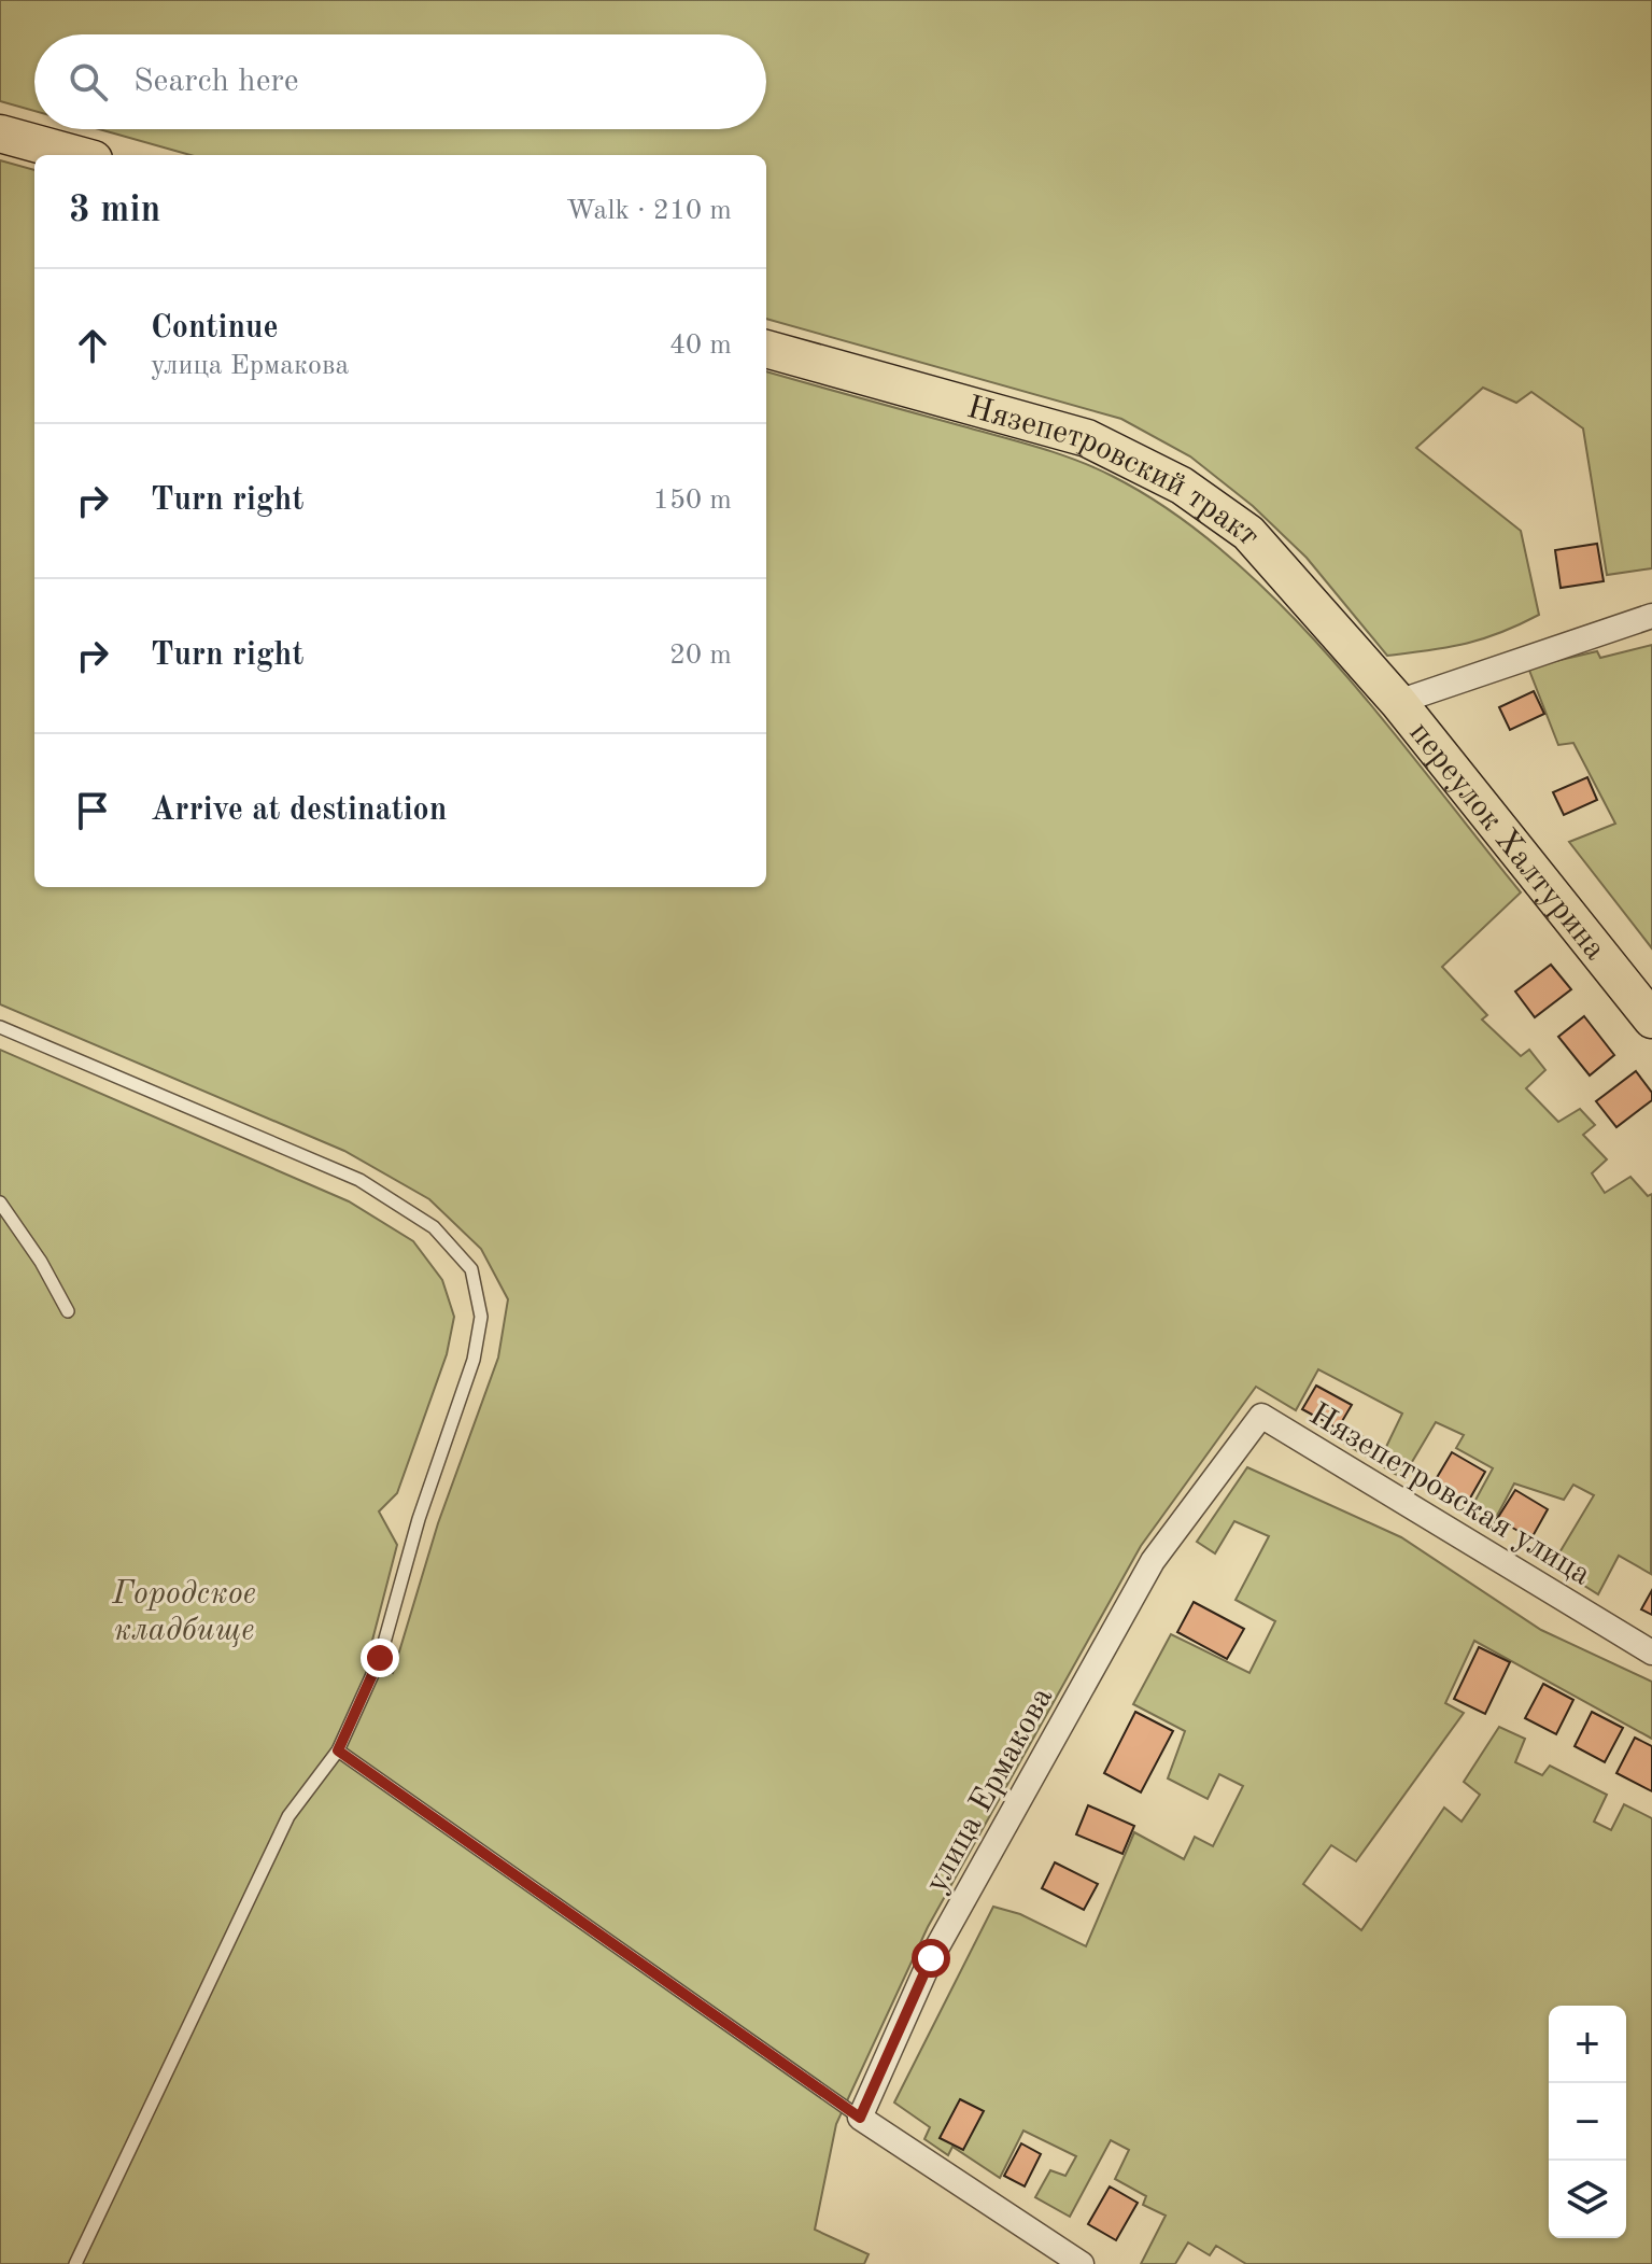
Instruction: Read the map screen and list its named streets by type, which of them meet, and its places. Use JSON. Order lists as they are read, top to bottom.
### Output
{
  "streets": {
    "main road": ["Нязепетровский тракт", "переулок Халтурина"],
    "street": ["Нязепетровская улица", "улица Ермакова"]
  },
  "crossings": [
    ["Нязепетровский тракт", "переулок Халтурина"],
    ["Нязепетровская улица", "улица Ермакова"]
  ],
  "parks": ["Городское кладбище"],
  "page": {
    "search": "Search here",
    "heading": ["3 min", "Walk · 210 m"],
    "list": [
      ["Continue", "улица Ермакова", "40 m"],
      ["Turn right", "150 m"],
      ["Turn right", "20 m"],
      "Arrive at destination"
    ],
    "map_buttons": ["+", "−"]
  }
}
